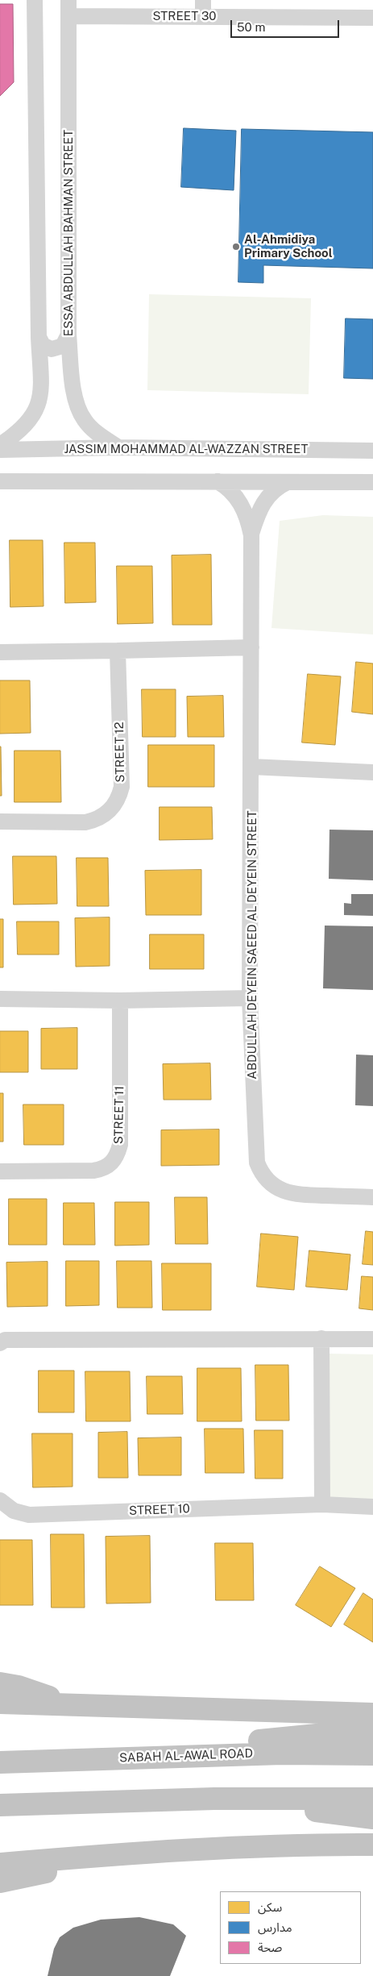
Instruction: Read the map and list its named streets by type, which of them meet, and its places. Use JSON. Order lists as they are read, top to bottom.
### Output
{
  "streets": {
    "highway": ["SABAH AL-AWAL ROAD"],
    "street": [
      "STREET 30",
      "ESSA ABDULLAH BAHMAN STREET",
      "JASSIM MOHAMMAD AL-WAZZAN STREET",
      "STREET 12",
      "ABDULLAH DEYEIN SAEED AL DEYEIN STREET",
      "STREET 11",
      "STREET 10"
    ]
  },
  "crossings": [
    ["STREET 30", "ESSA ABDULLAH BAHMAN STREET"],
    ["ESSA ABDULLAH BAHMAN STREET", "JASSIM MOHAMMAD AL-WAZZAN STREET"]
  ],
  "places": ["Al-Ahmidiya Primary School"],
  "legend": ["سكن", "مدارس", "صحة"],
  "scale_bar": "50 m"
}
